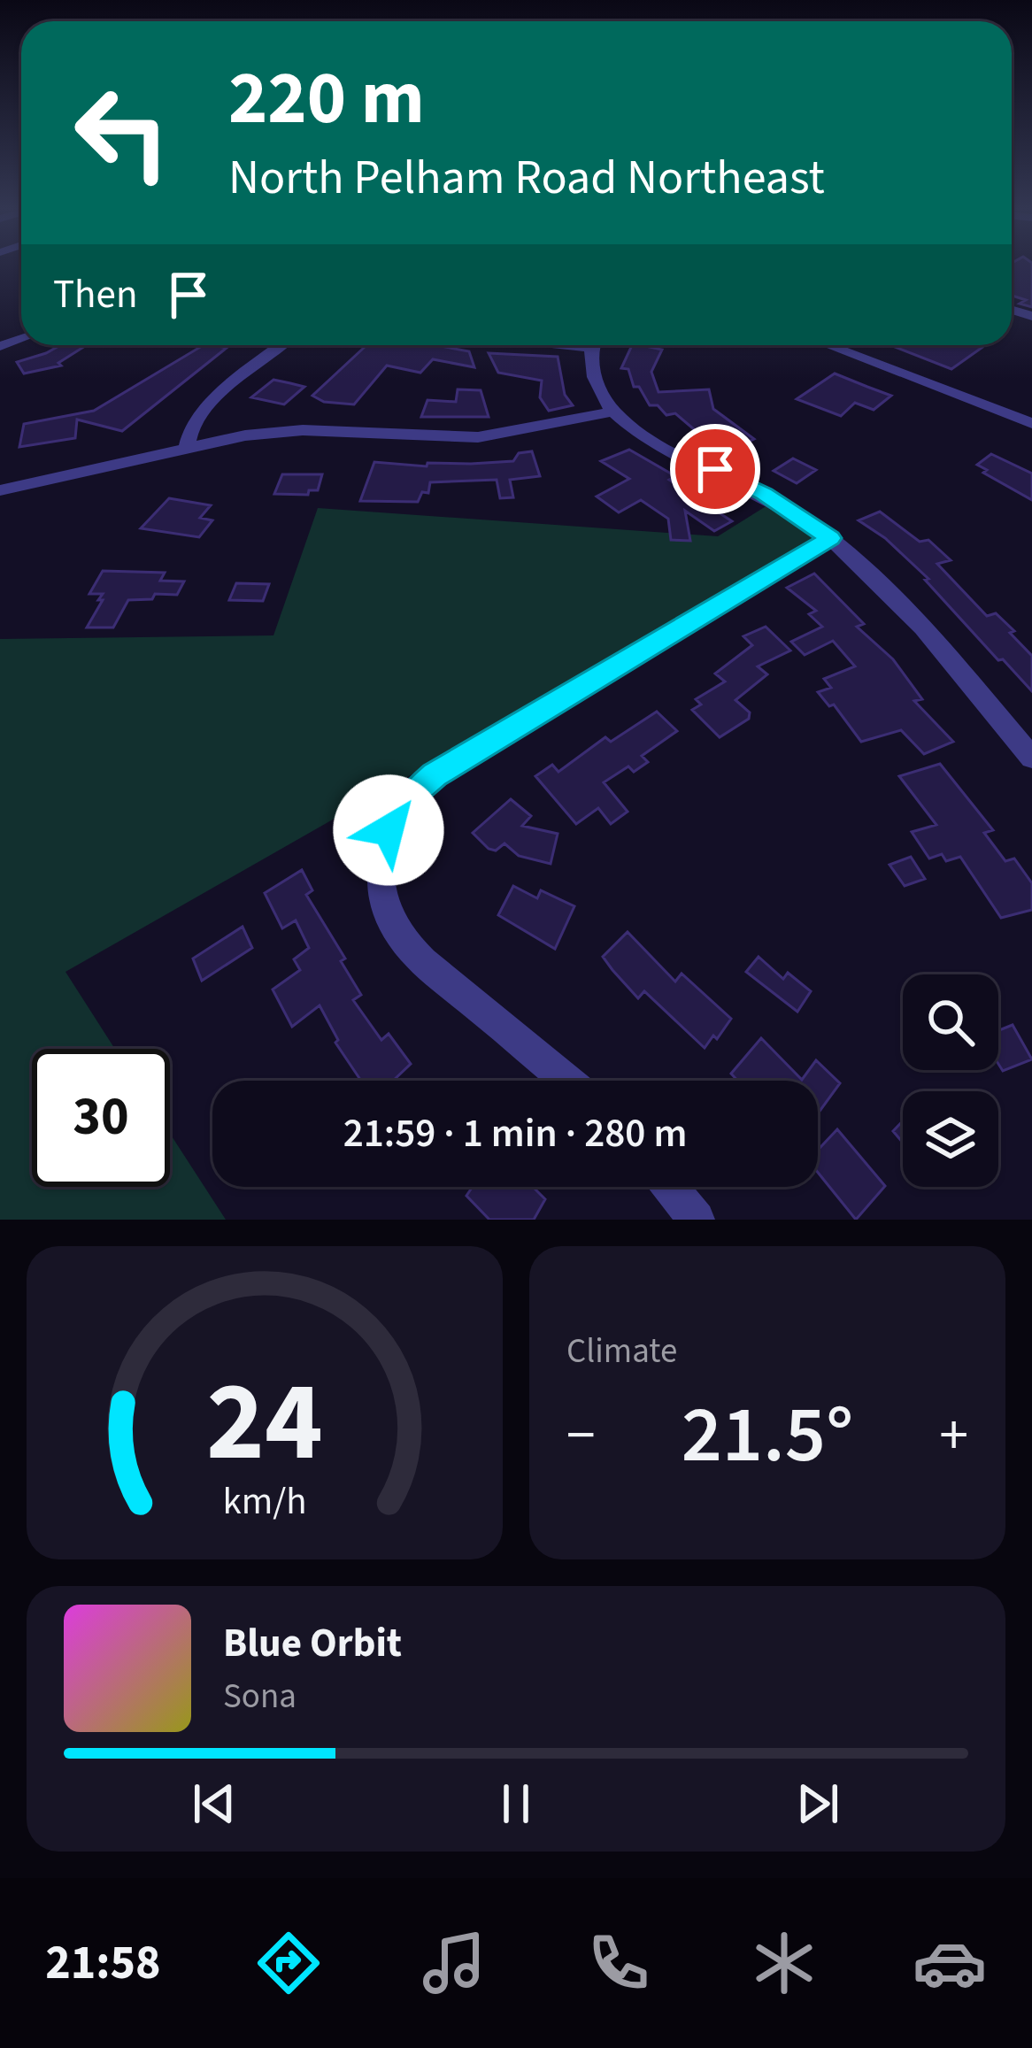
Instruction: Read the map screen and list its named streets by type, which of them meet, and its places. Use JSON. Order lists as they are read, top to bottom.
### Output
{
  "page": {
    "turn": ["220 m", "North Pelham Road Northeast"],
    "then": "Then",
    "limit": "30",
    "trip": "21:59 · 1 min · 280 m",
    "tile": "Climate",
    "heat": ["−", "21.5°", "+"],
    "song": ["Blue Orbit", "Sona"],
    "tabs": "21:58",
    "gauge": ["24", "km/h"]
  }
}
